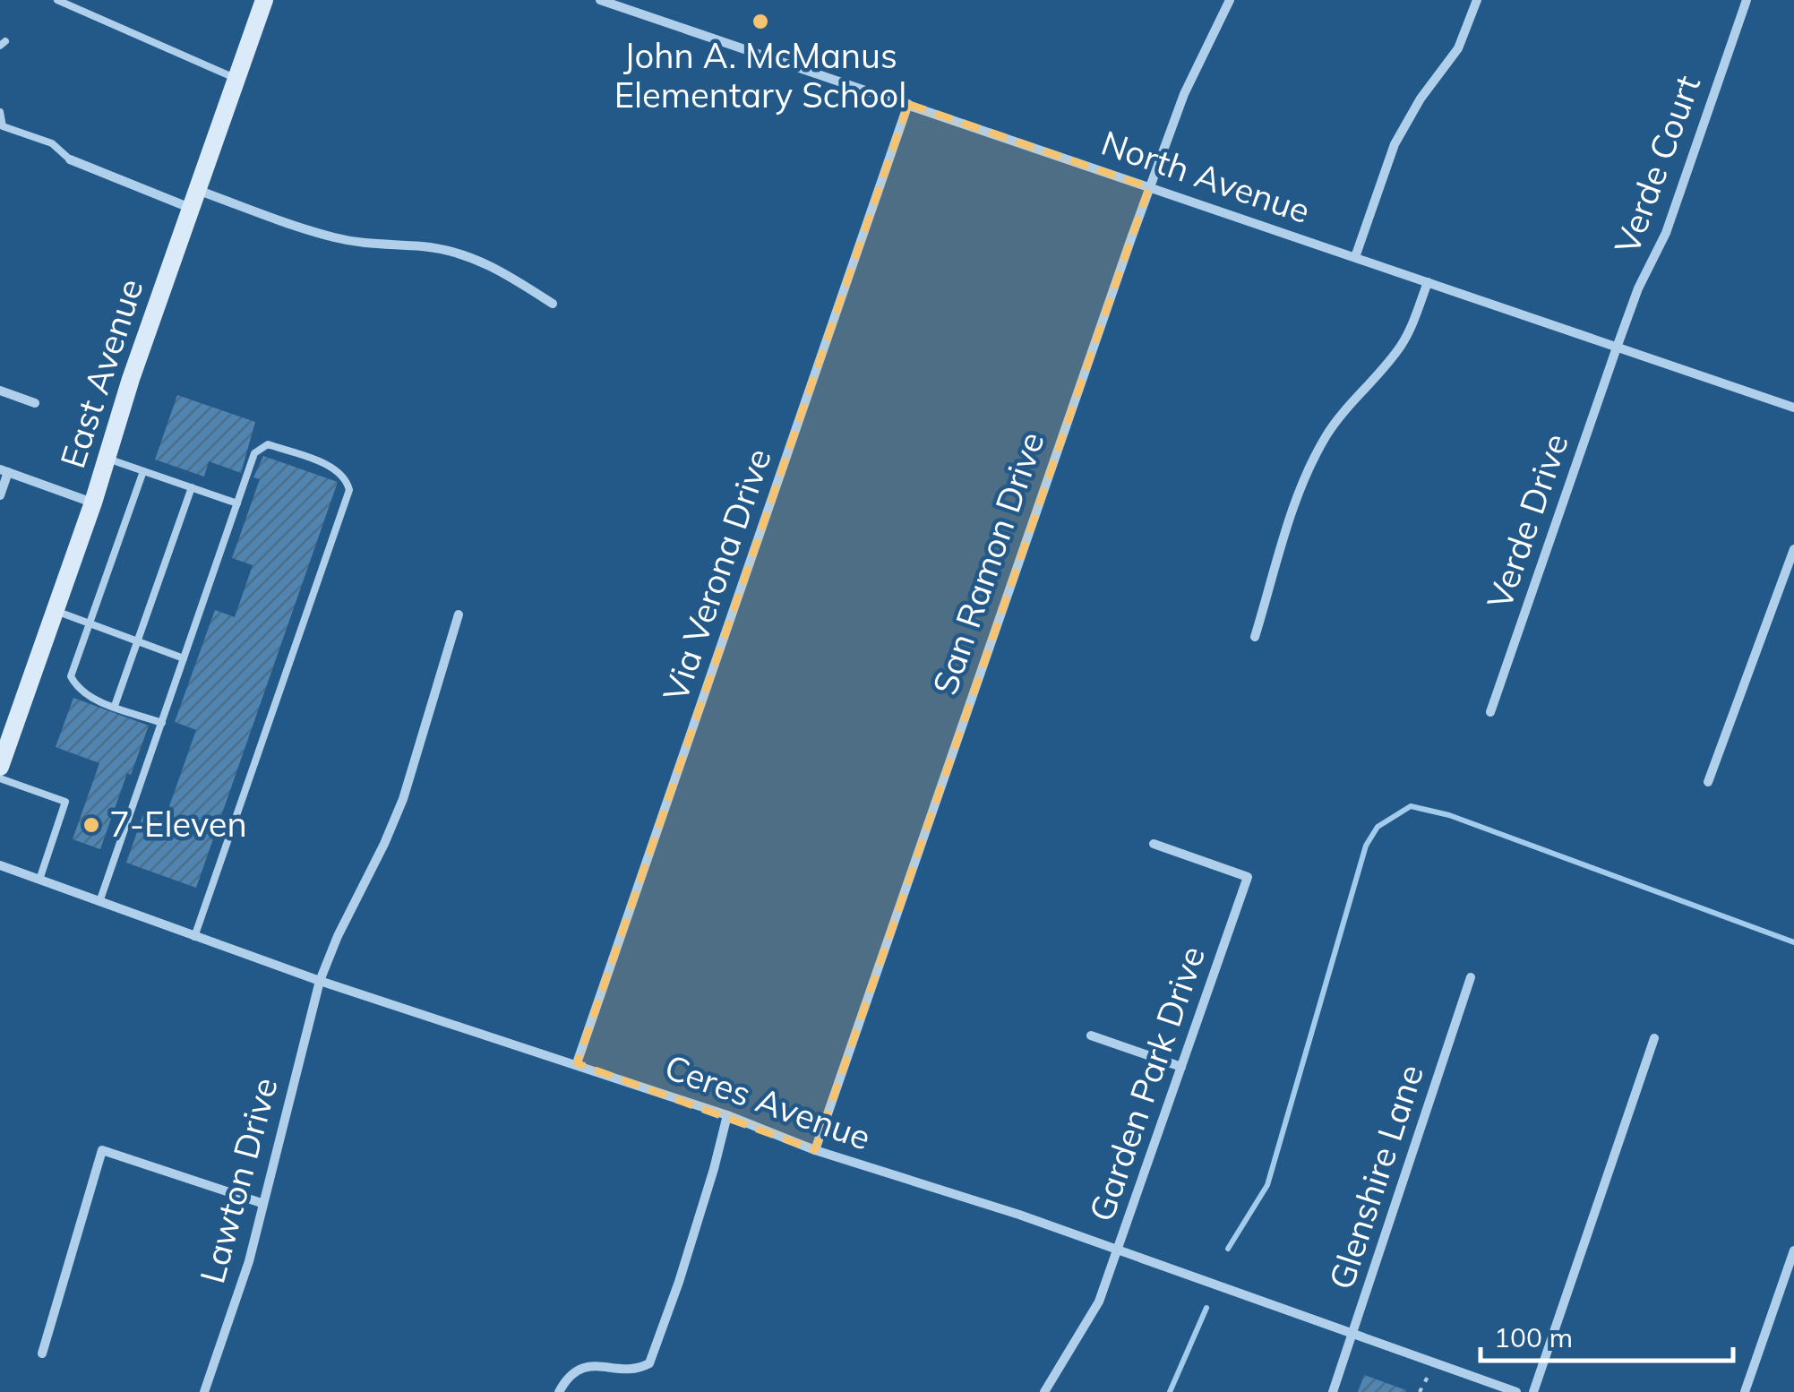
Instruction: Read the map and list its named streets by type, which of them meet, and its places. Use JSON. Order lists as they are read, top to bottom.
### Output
{
  "streets": {
    "main road": ["East Avenue"],
    "street": [
      "Verde Court",
      "North Avenue",
      "Verde Drive",
      "San Ramon Drive",
      "Via Verona Drive",
      "Garden Park Drive",
      "Ceres Avenue",
      "Glenshire Lane",
      "Lawton Drive"
    ]
  },
  "crossings": [
    ["Verde Court", "North Avenue"],
    ["Verde Court", "Verde Drive"],
    ["North Avenue", "Verde Drive"],
    ["North Avenue", "San Ramon Drive"],
    ["North Avenue", "Via Verona Drive"],
    ["San Ramon Drive", "Ceres Avenue"],
    ["Via Verona Drive", "Ceres Avenue"],
    ["Garden Park Drive", "Ceres Avenue"],
    ["Ceres Avenue", "Glenshire Lane"],
    ["Ceres Avenue", "Lawton Drive"]
  ],
  "places": ["John A. McManus Elementary School", "7-Eleven"],
  "scale_bar": "100 m"
}
